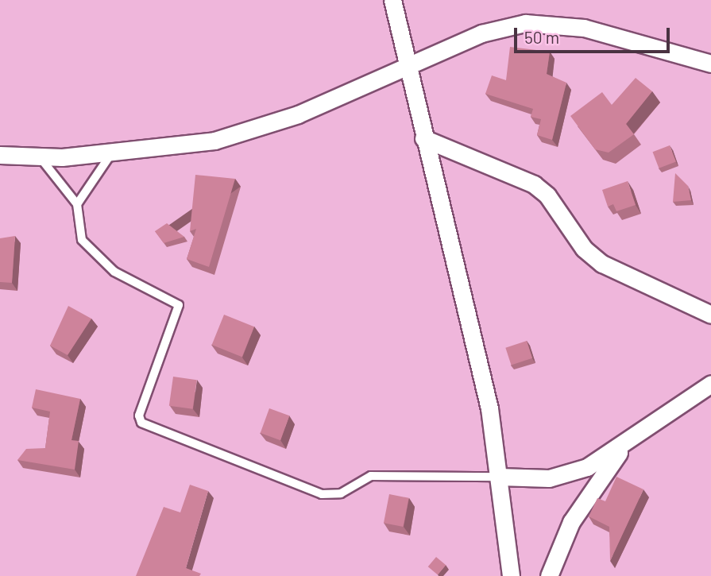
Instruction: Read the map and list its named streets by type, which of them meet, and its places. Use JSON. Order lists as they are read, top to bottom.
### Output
{
  "scale_bar": "50 m"
}
